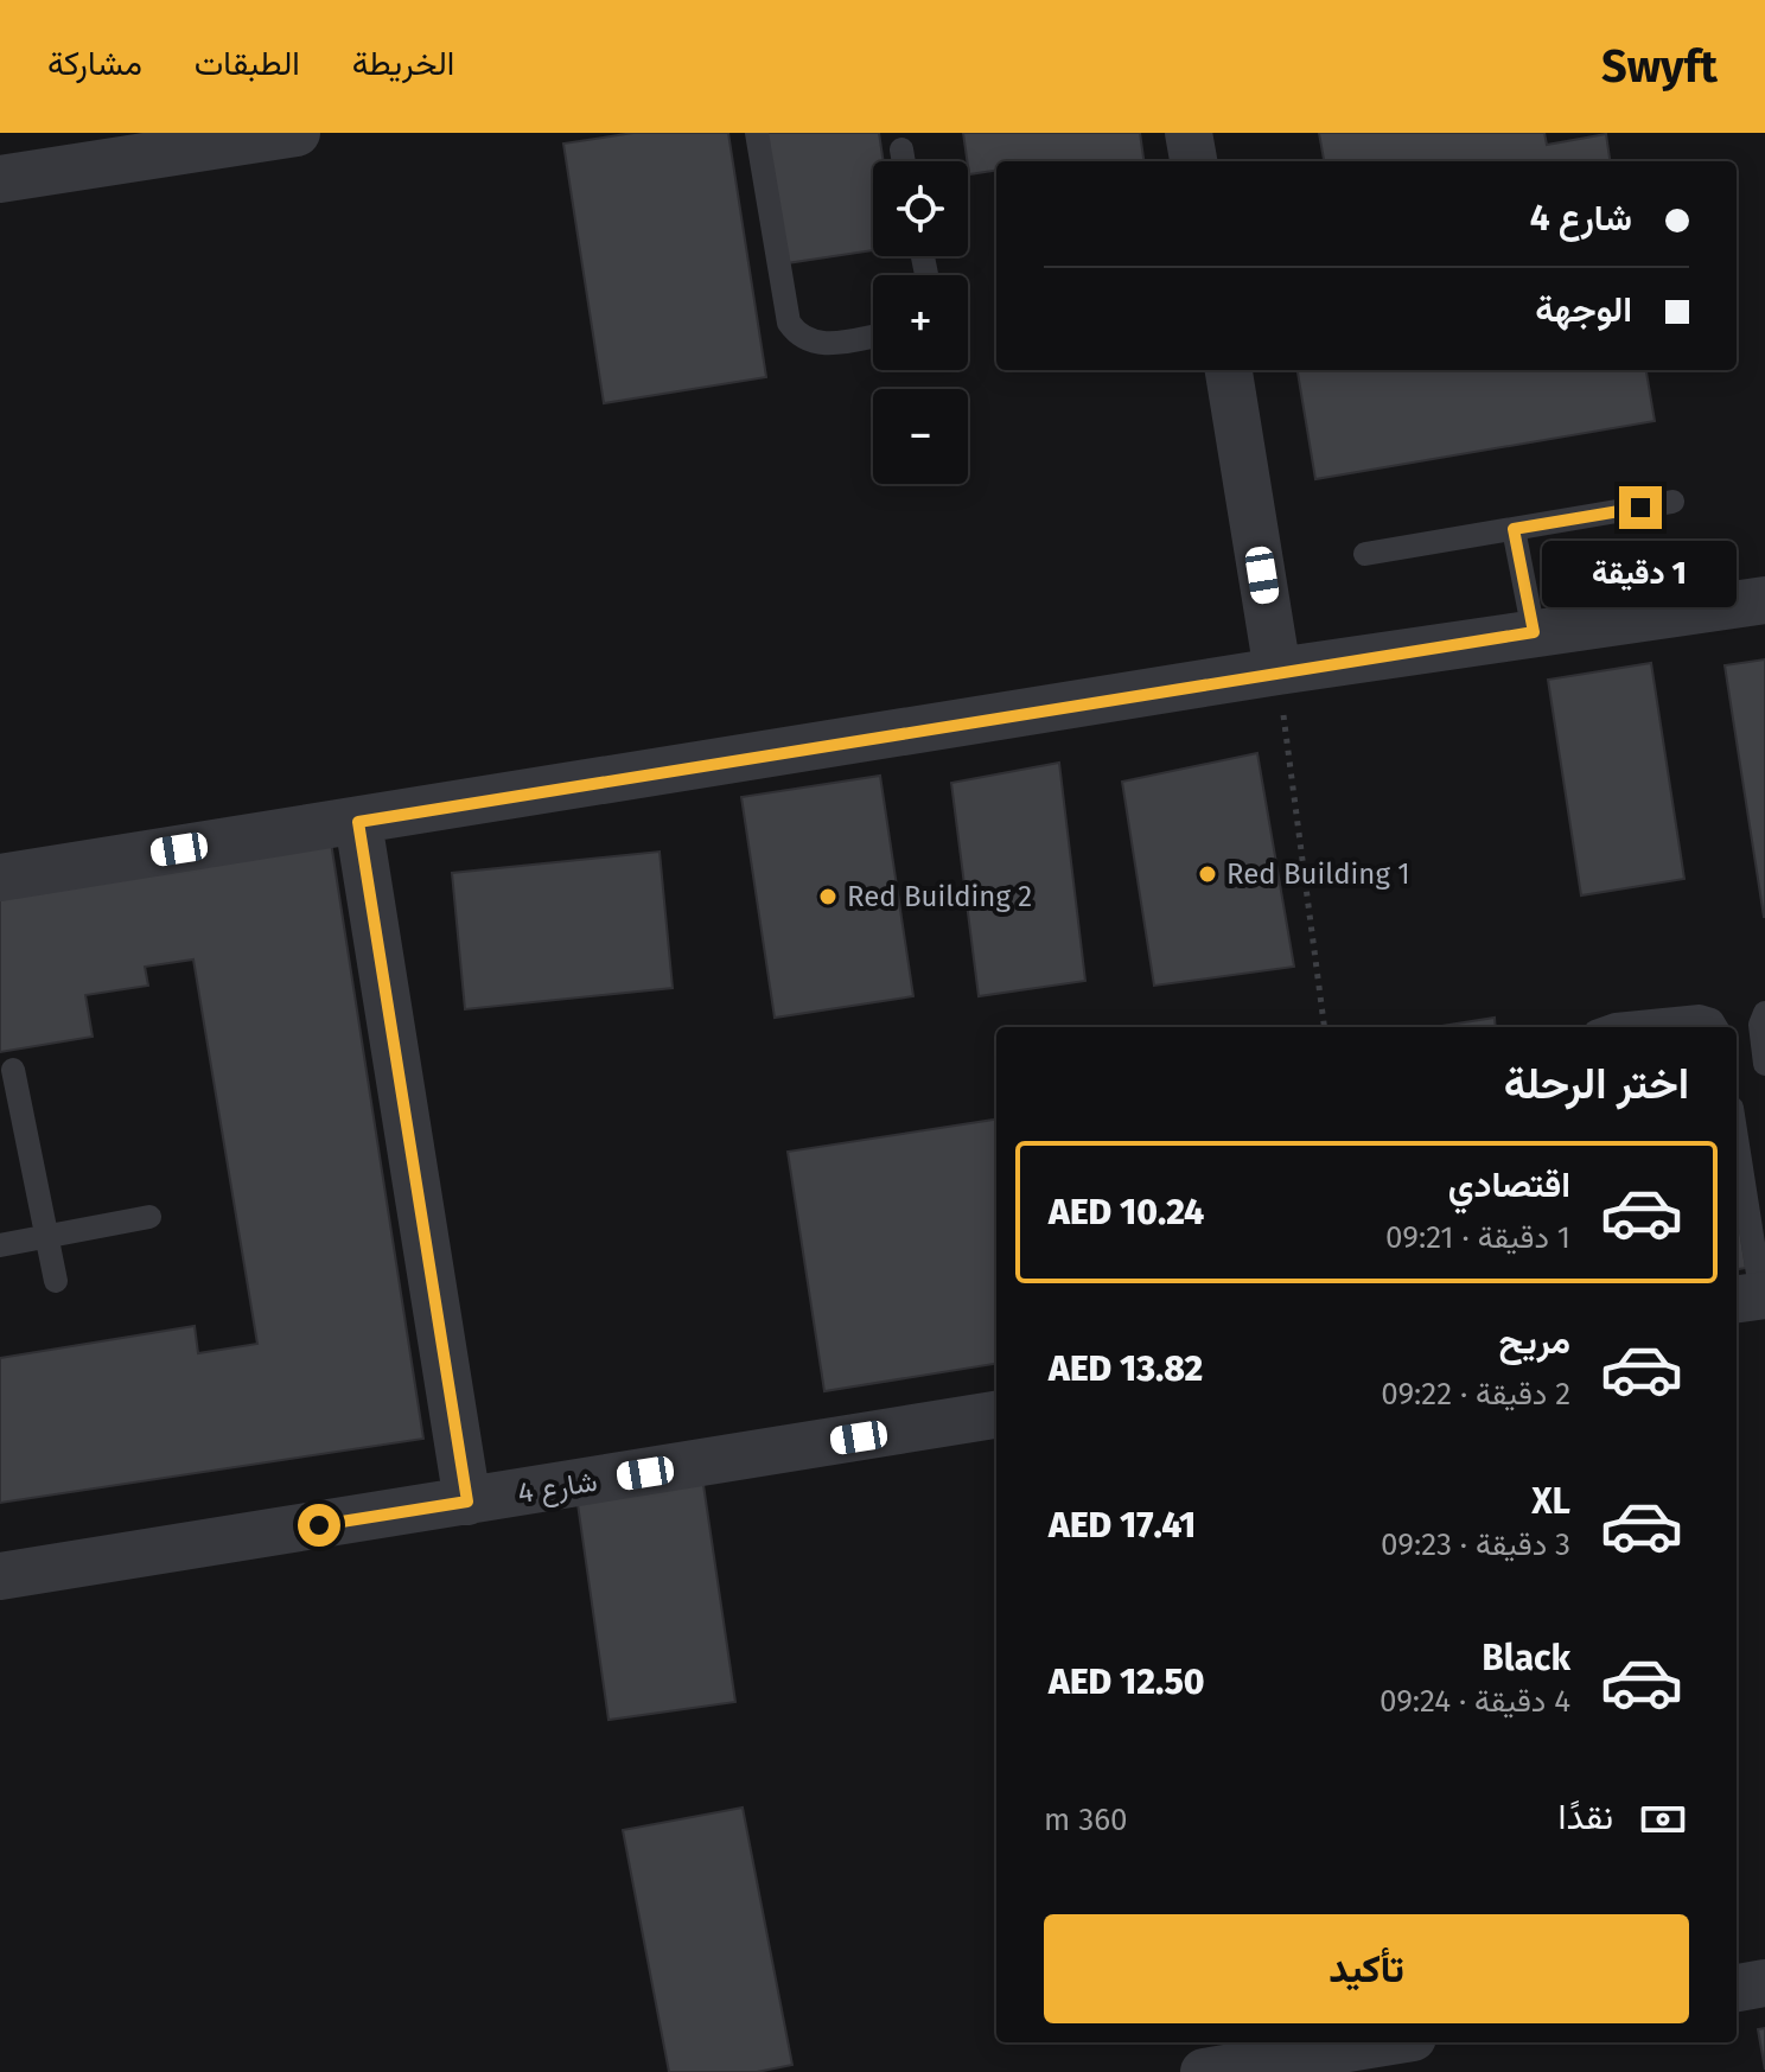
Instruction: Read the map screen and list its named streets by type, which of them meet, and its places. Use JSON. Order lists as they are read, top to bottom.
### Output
{
  "streets": {
    "street": ["شارع 4"]
  },
  "places": ["Red Building 1", "Red Building 2"],
  "page": {
    "header": "Swyft",
    "nav": ["الخريطة", "الطبقات", "مشاركة"],
    "map_buttons": ["+", "−"],
    "banner": ["شارع 4", "الوجهة"],
    "bubble": "1 دقيقة",
    "heading": "اختر الرحلة",
    "list": [
      {
        "name": "اقتصادي",
        "note": "1 دقيقة · 09:21",
        "value": "AED 10.24"
      },
      {
        "name": "مريح",
        "note": "2 دقيقة · 09:22",
        "value": "AED 13.82"
      },
      {
        "name": "XL",
        "note": "3 دقيقة · 09:23",
        "value": "AED 17.41"
      },
      {
        "name": "Black",
        "note": "4 دقيقة · 09:24",
        "value": "AED 12.50"
      }
    ],
    "pay": ["نقدًا", "360 m"],
    "buttons": "تأكيد"
  }
}
